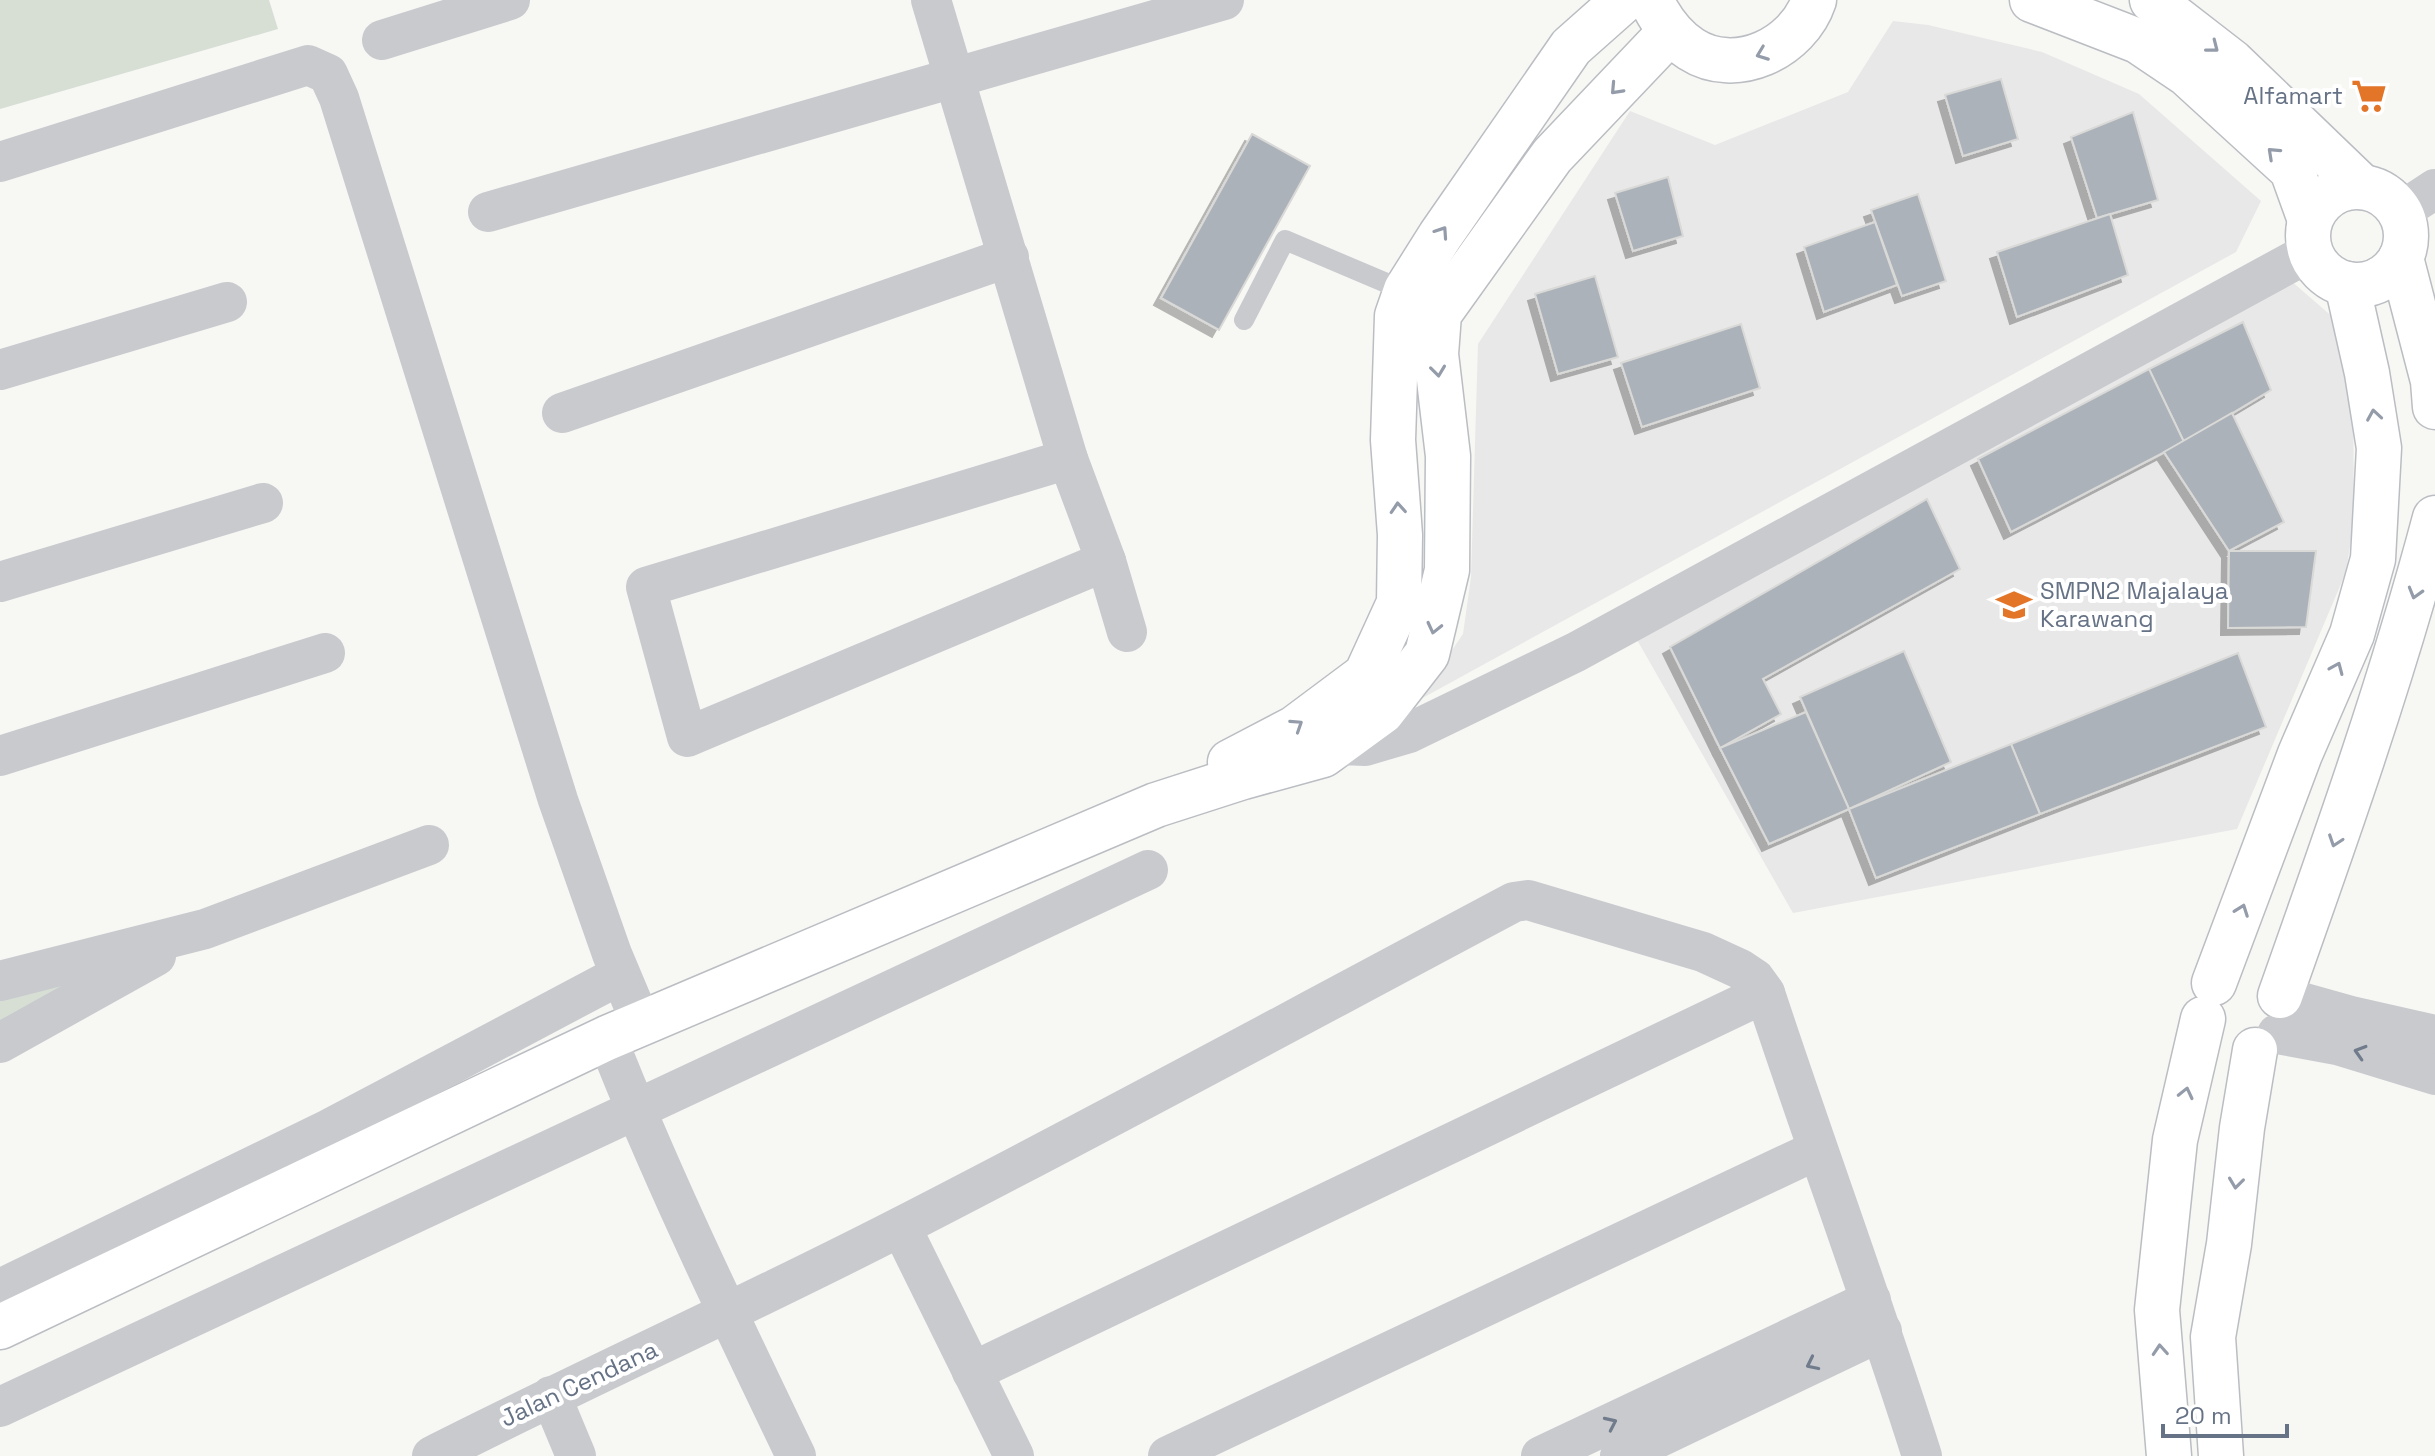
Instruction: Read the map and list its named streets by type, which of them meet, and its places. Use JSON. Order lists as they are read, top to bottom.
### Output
{
  "streets": {
    "street": ["Jalan Cendana"]
  },
  "places": {
    "supermarket": ["Alfamart"],
    "school or university": ["SMPN2 Majalaya Karawang"]
  },
  "scale_bar": "20 m"
}
